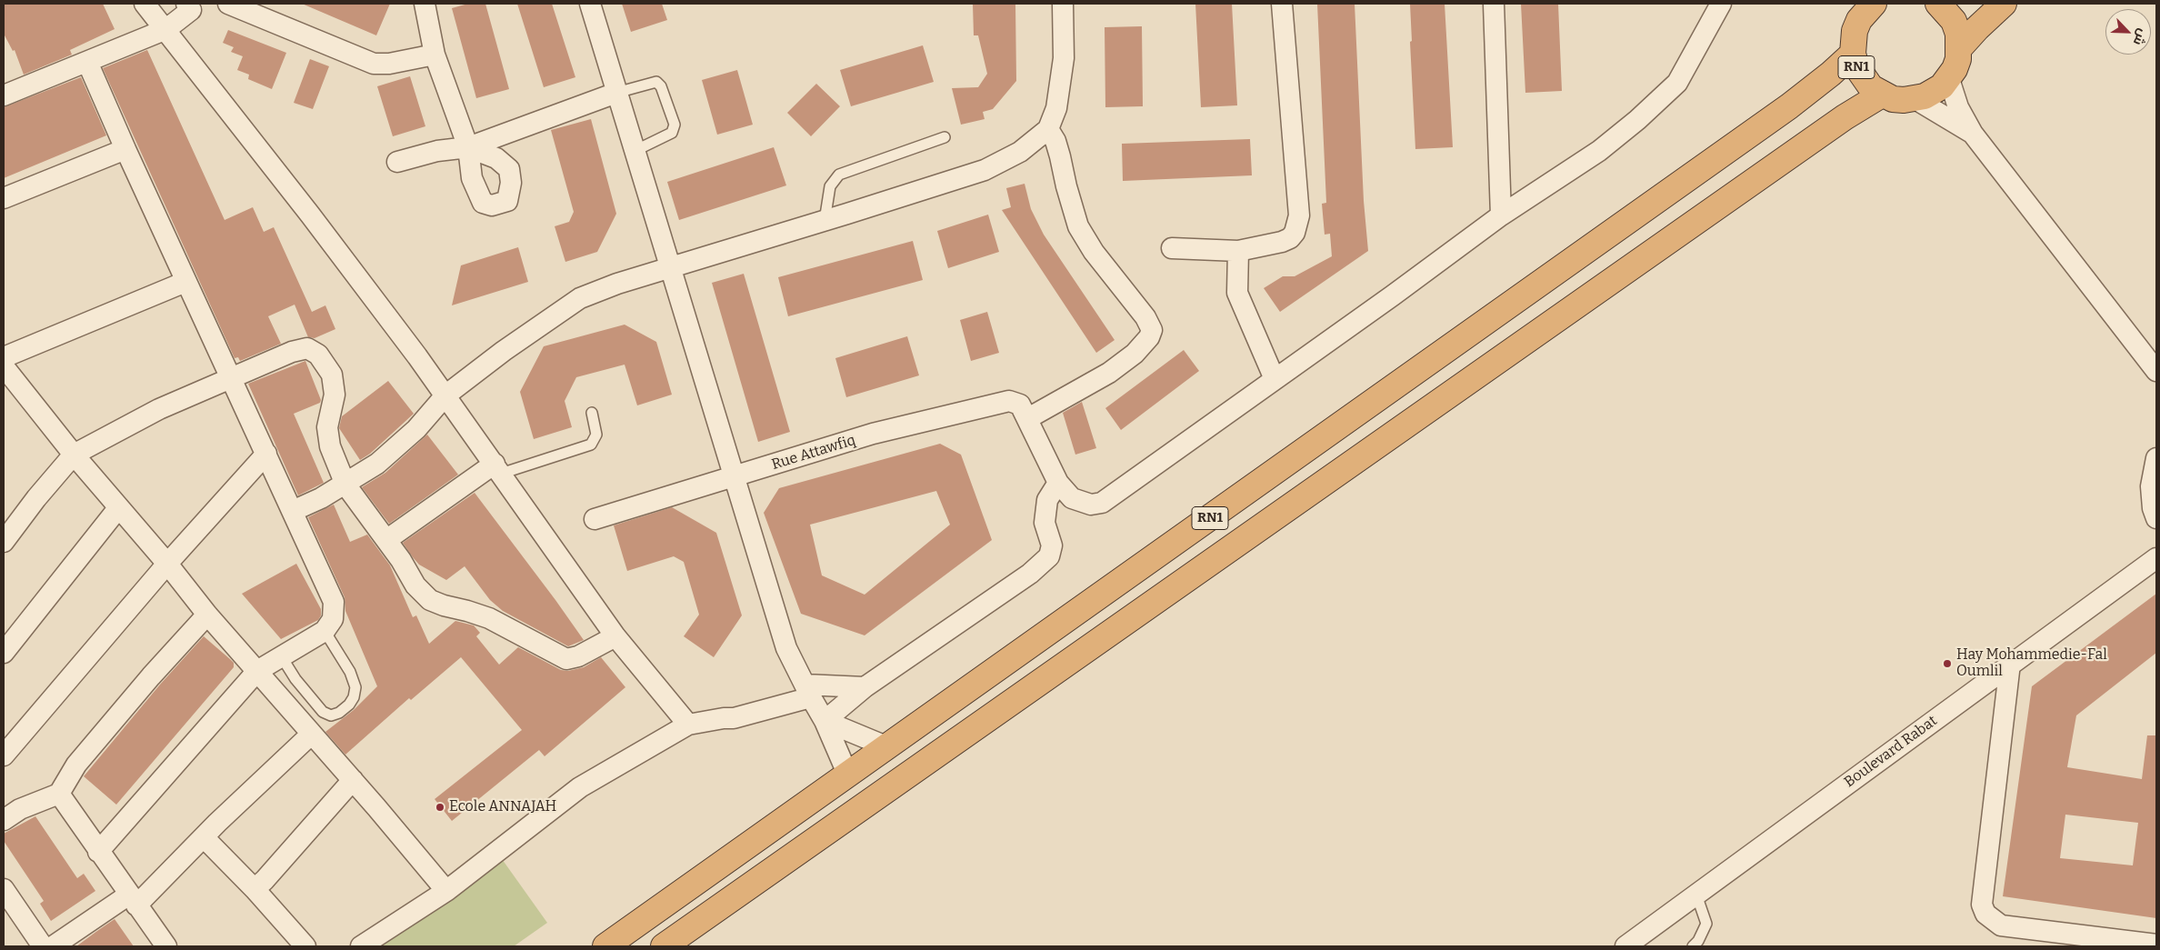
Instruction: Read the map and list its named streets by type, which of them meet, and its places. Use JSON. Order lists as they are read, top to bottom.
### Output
{
  "streets": {
    "highway": ["RN1"],
    "street": ["Rue Attawfiq", "Boulevard Rabat"]
  },
  "places": ["Hay Mohammedie-Fal Oumlil", "Ecole ANNAJAH"],
  "north": "bottom right"
}
